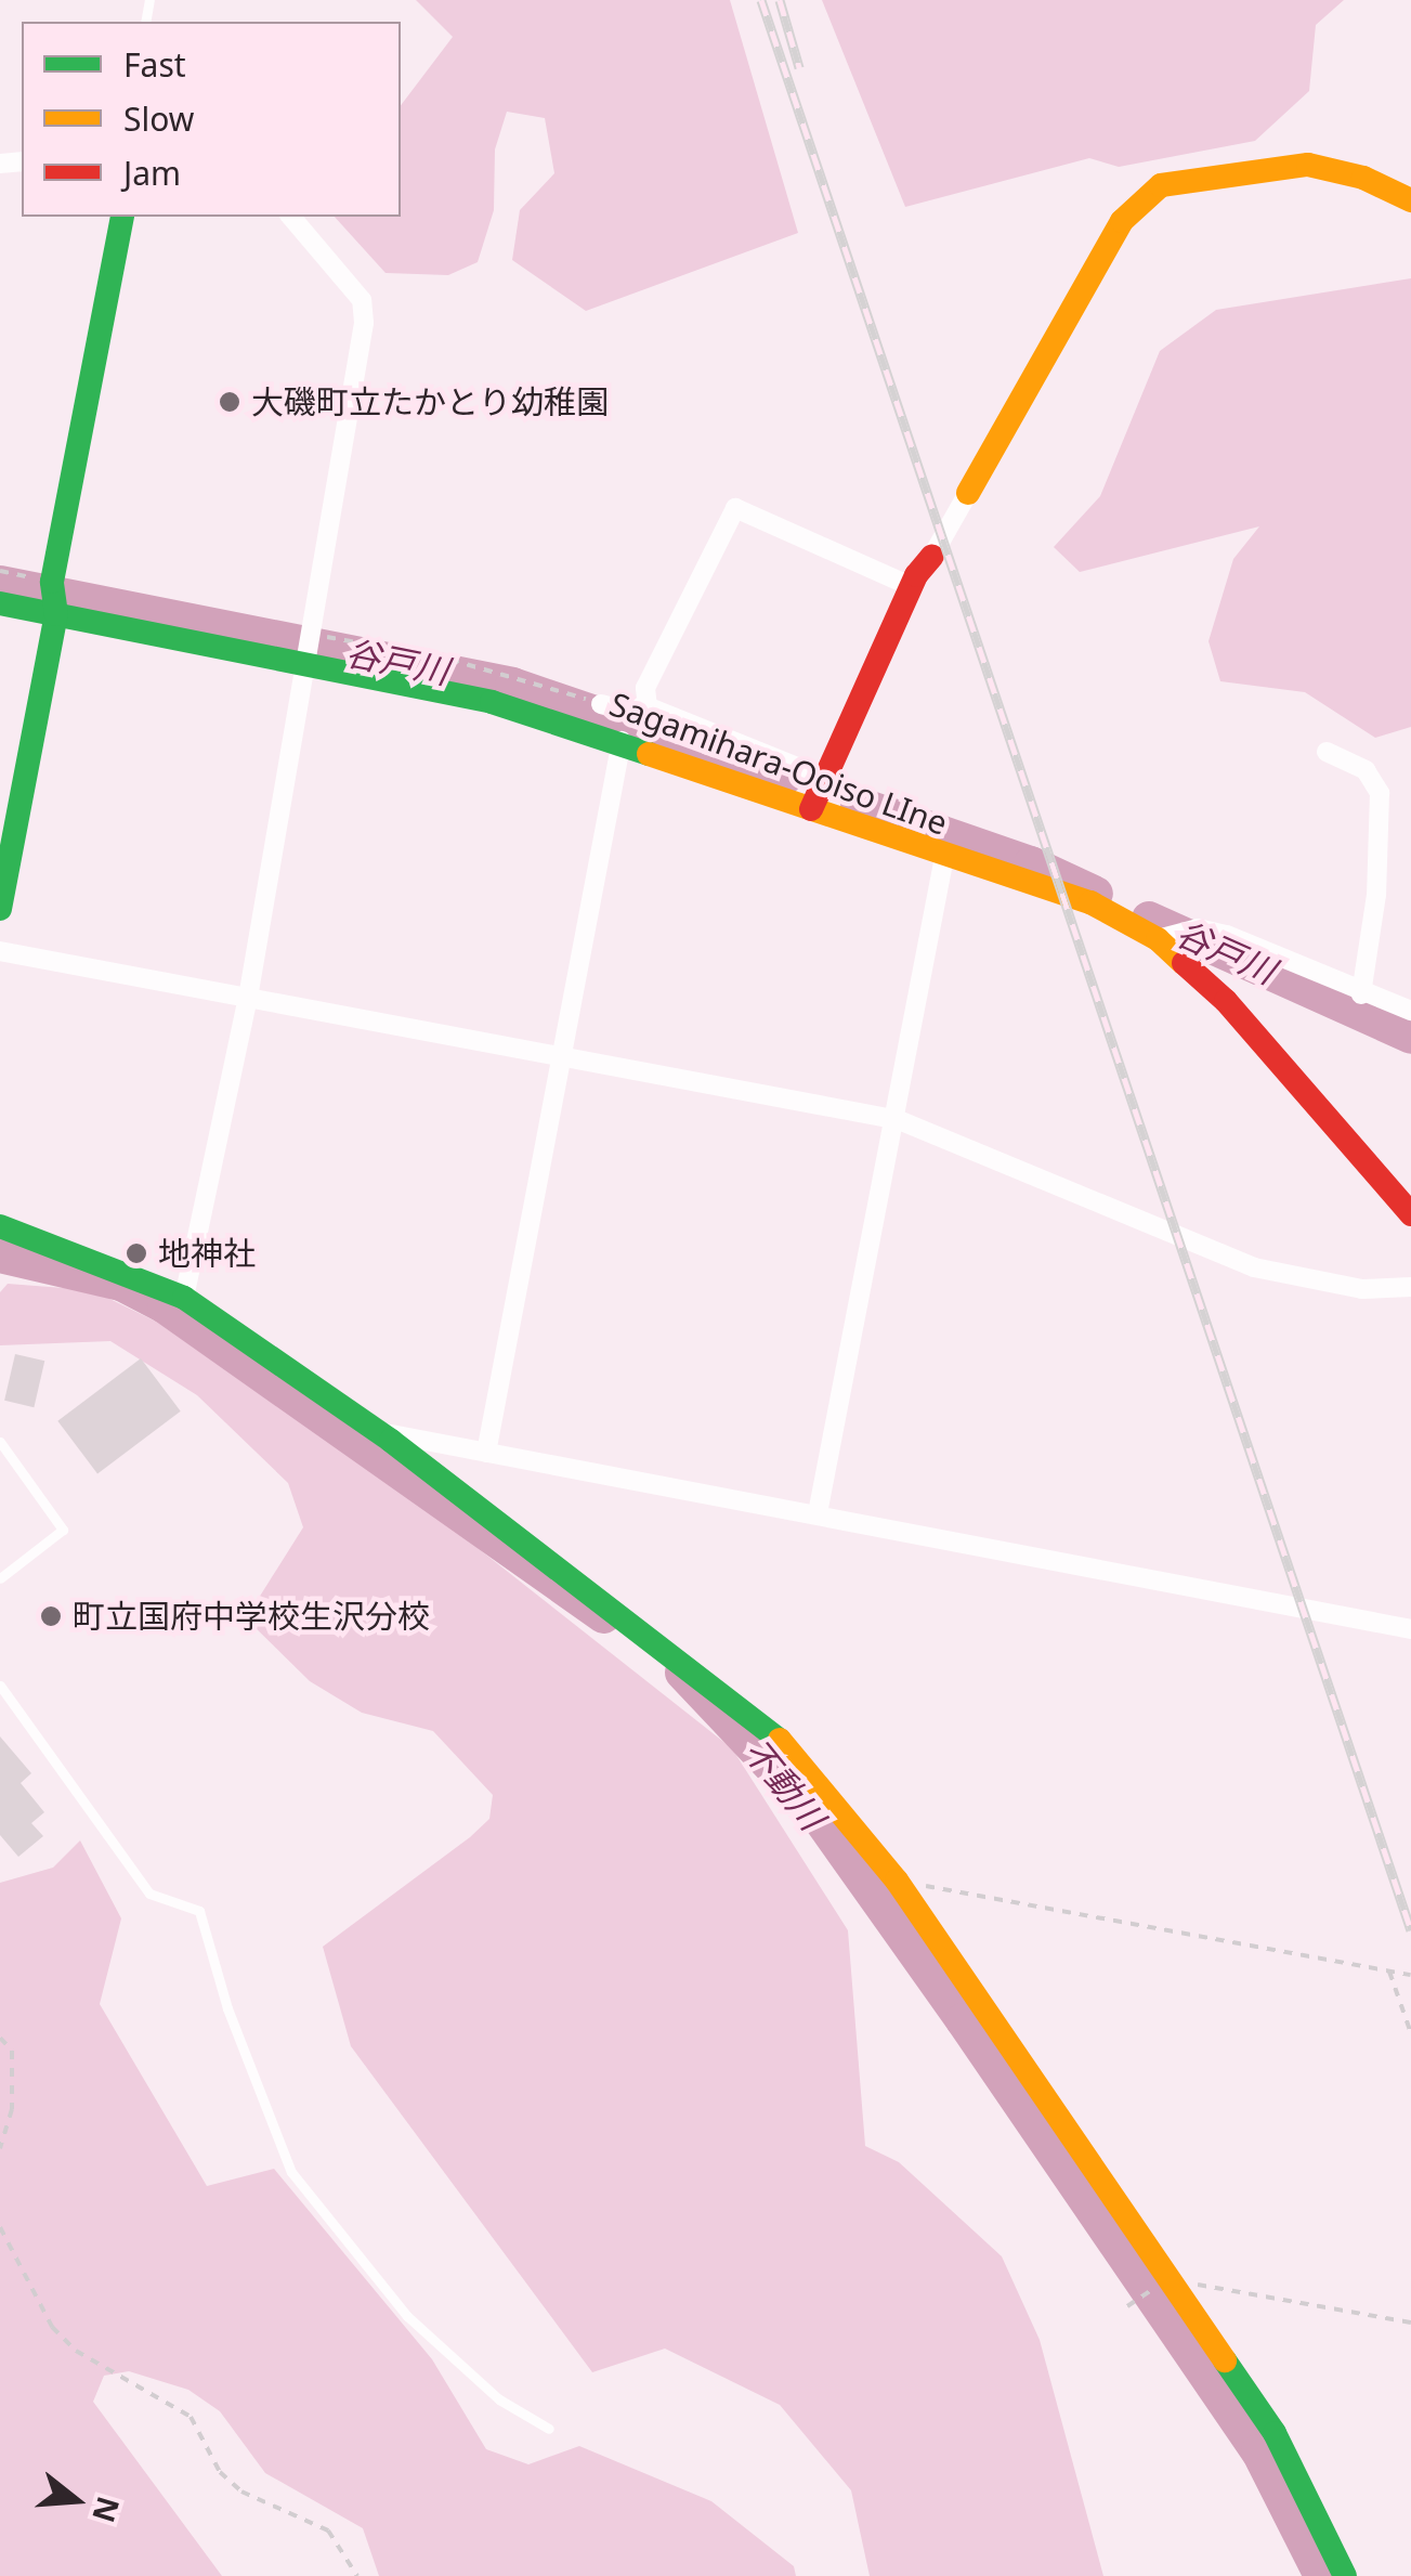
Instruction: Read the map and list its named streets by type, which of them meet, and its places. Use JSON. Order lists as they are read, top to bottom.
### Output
{
  "streets": {
    "street": ["Sagamihara-Ooiso LIne"]
  },
  "water": ["谷戸川", "不動川"],
  "places": ["大磯町立たかとり幼稚園", "地神社", "町立国府中学校生沢分校"],
  "legend": ["Fast", "Slow", "Jam"],
  "north": "right"
}
